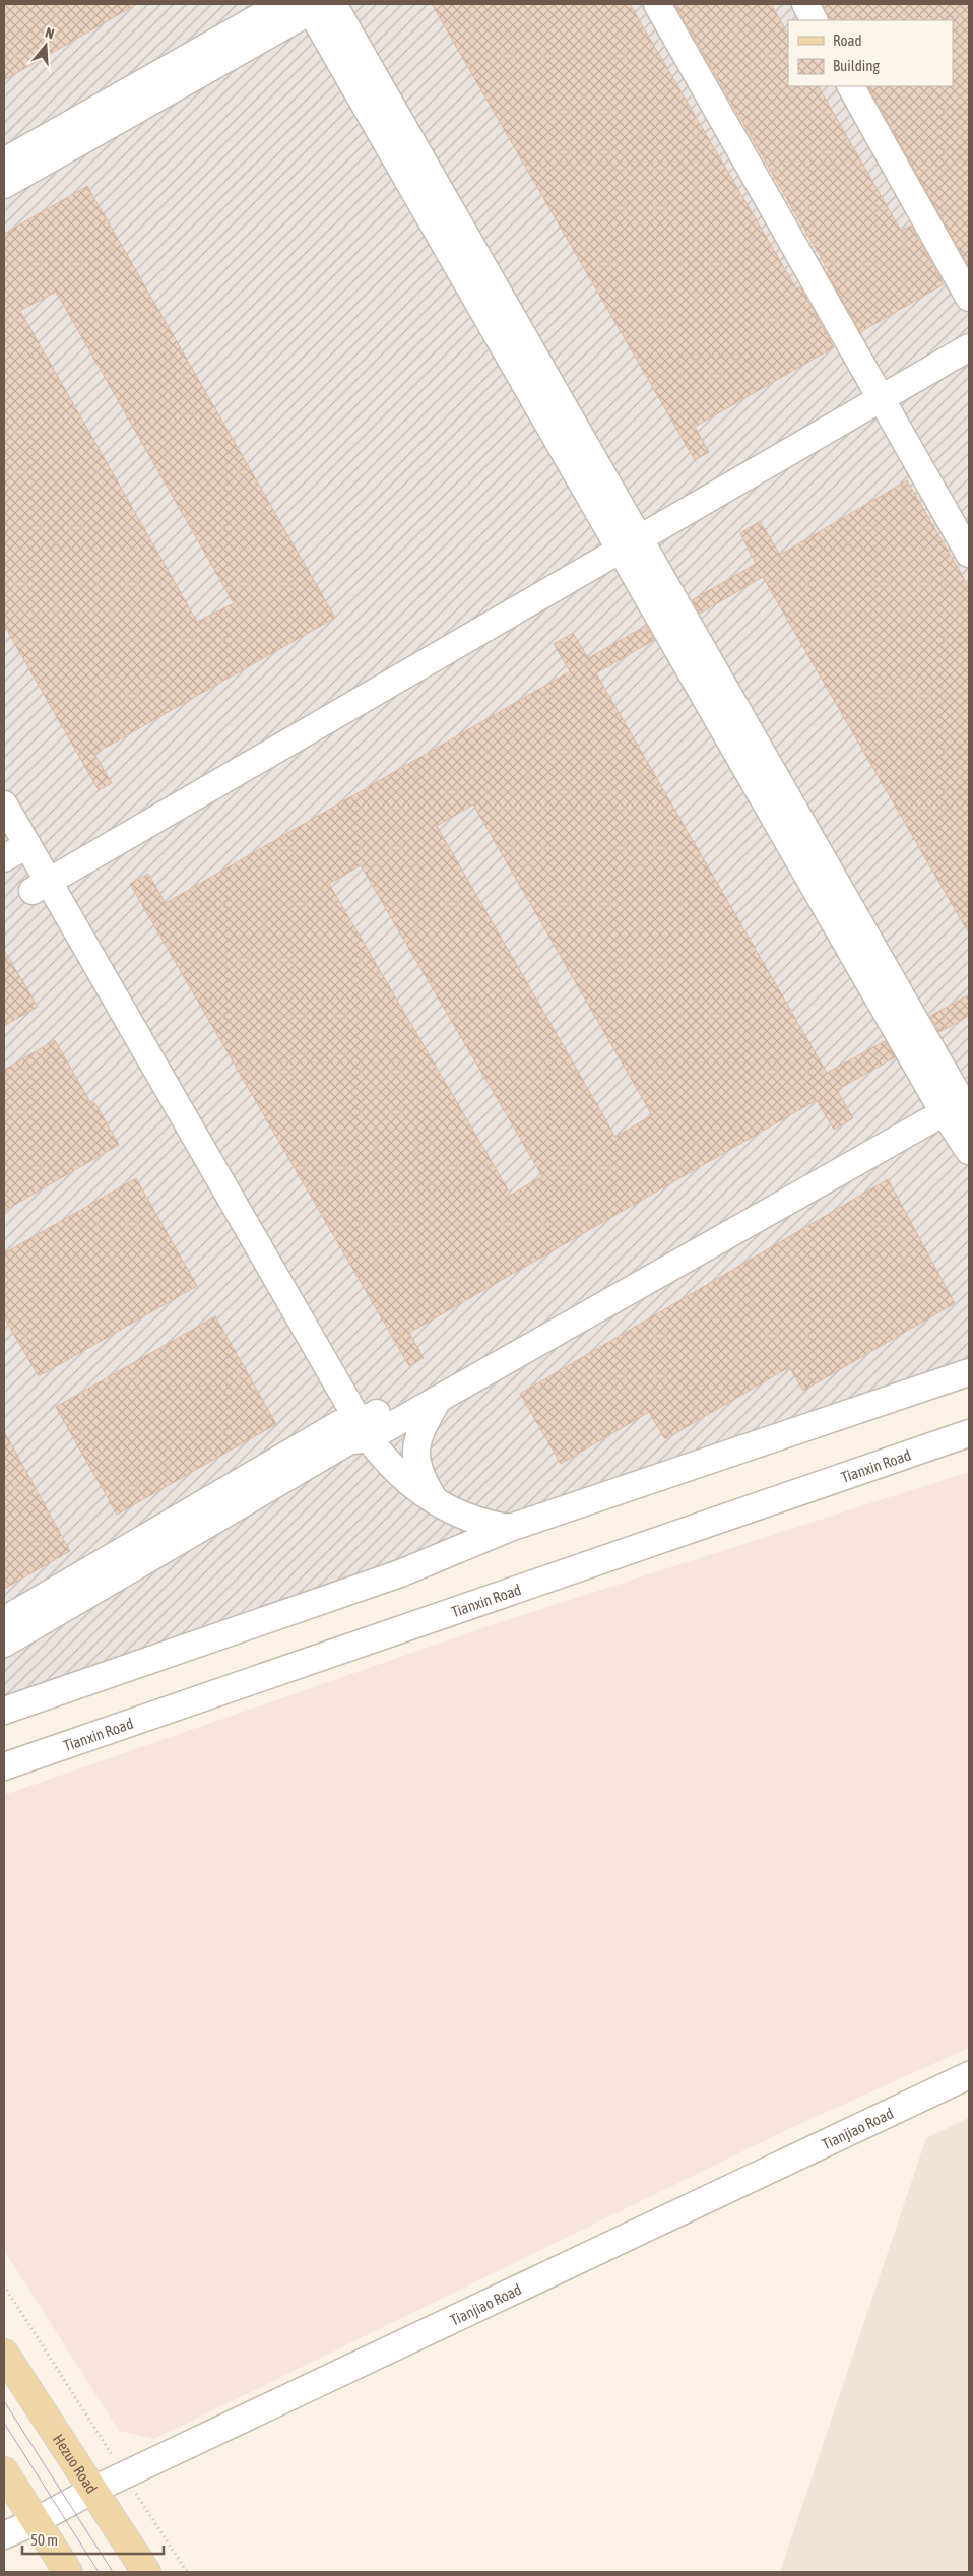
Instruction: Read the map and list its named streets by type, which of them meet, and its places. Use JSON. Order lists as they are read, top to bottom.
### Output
{
  "streets": {
    "main road": ["Hezuo Road"],
    "street": ["Tianxin Road", "Tianjiao Road"]
  },
  "crossings": [
    ["Tianjiao Road", "Hezuo Road"]
  ],
  "legend": ["Road", "Building"],
  "scale_bar": "50 m",
  "north": "top"
}
